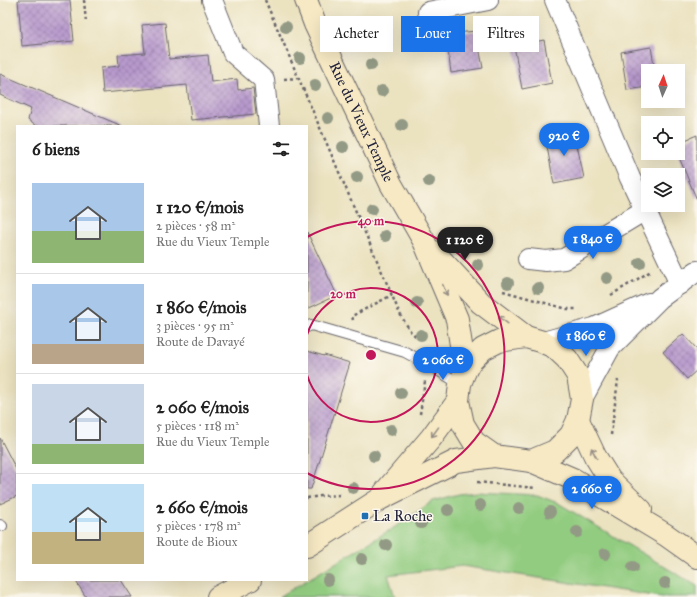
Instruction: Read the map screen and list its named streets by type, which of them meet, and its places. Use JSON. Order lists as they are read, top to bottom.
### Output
{
  "streets": {
    "main road": ["Rue du Vieux Temple"]
  },
  "places": {
    "transit": ["La Roche"]
  },
  "north": "top",
  "page": {
    "chip": ["Acheter", "Louer", "Filtres"],
    "price": [
      "920 €",
      "1 840 €",
      "1 120 €",
      "1 860 €",
      "2 060 €",
      "2 660 €"
    ],
    "heading": "6 biens",
    "list": [
      {
        "name": "1 120 €/mois",
        "note": "2 pièces · 58 m² · Rue du Vieux Temple"
      },
      {
        "name": "1 860 €/mois",
        "note": "3 pièces · 95 m² · Route de Davayé"
      },
      {
        "name": "2 060 €/mois",
        "note": "5 pièces · 118 m² · Rue du Vieux Temple"
      },
      {
        "name": "2 660 €/mois",
        "note": "5 pièces · 178 m² · Route de Bioux"
      }
    ]
  },
  "rings": ["40 m", "20 m"]
}
